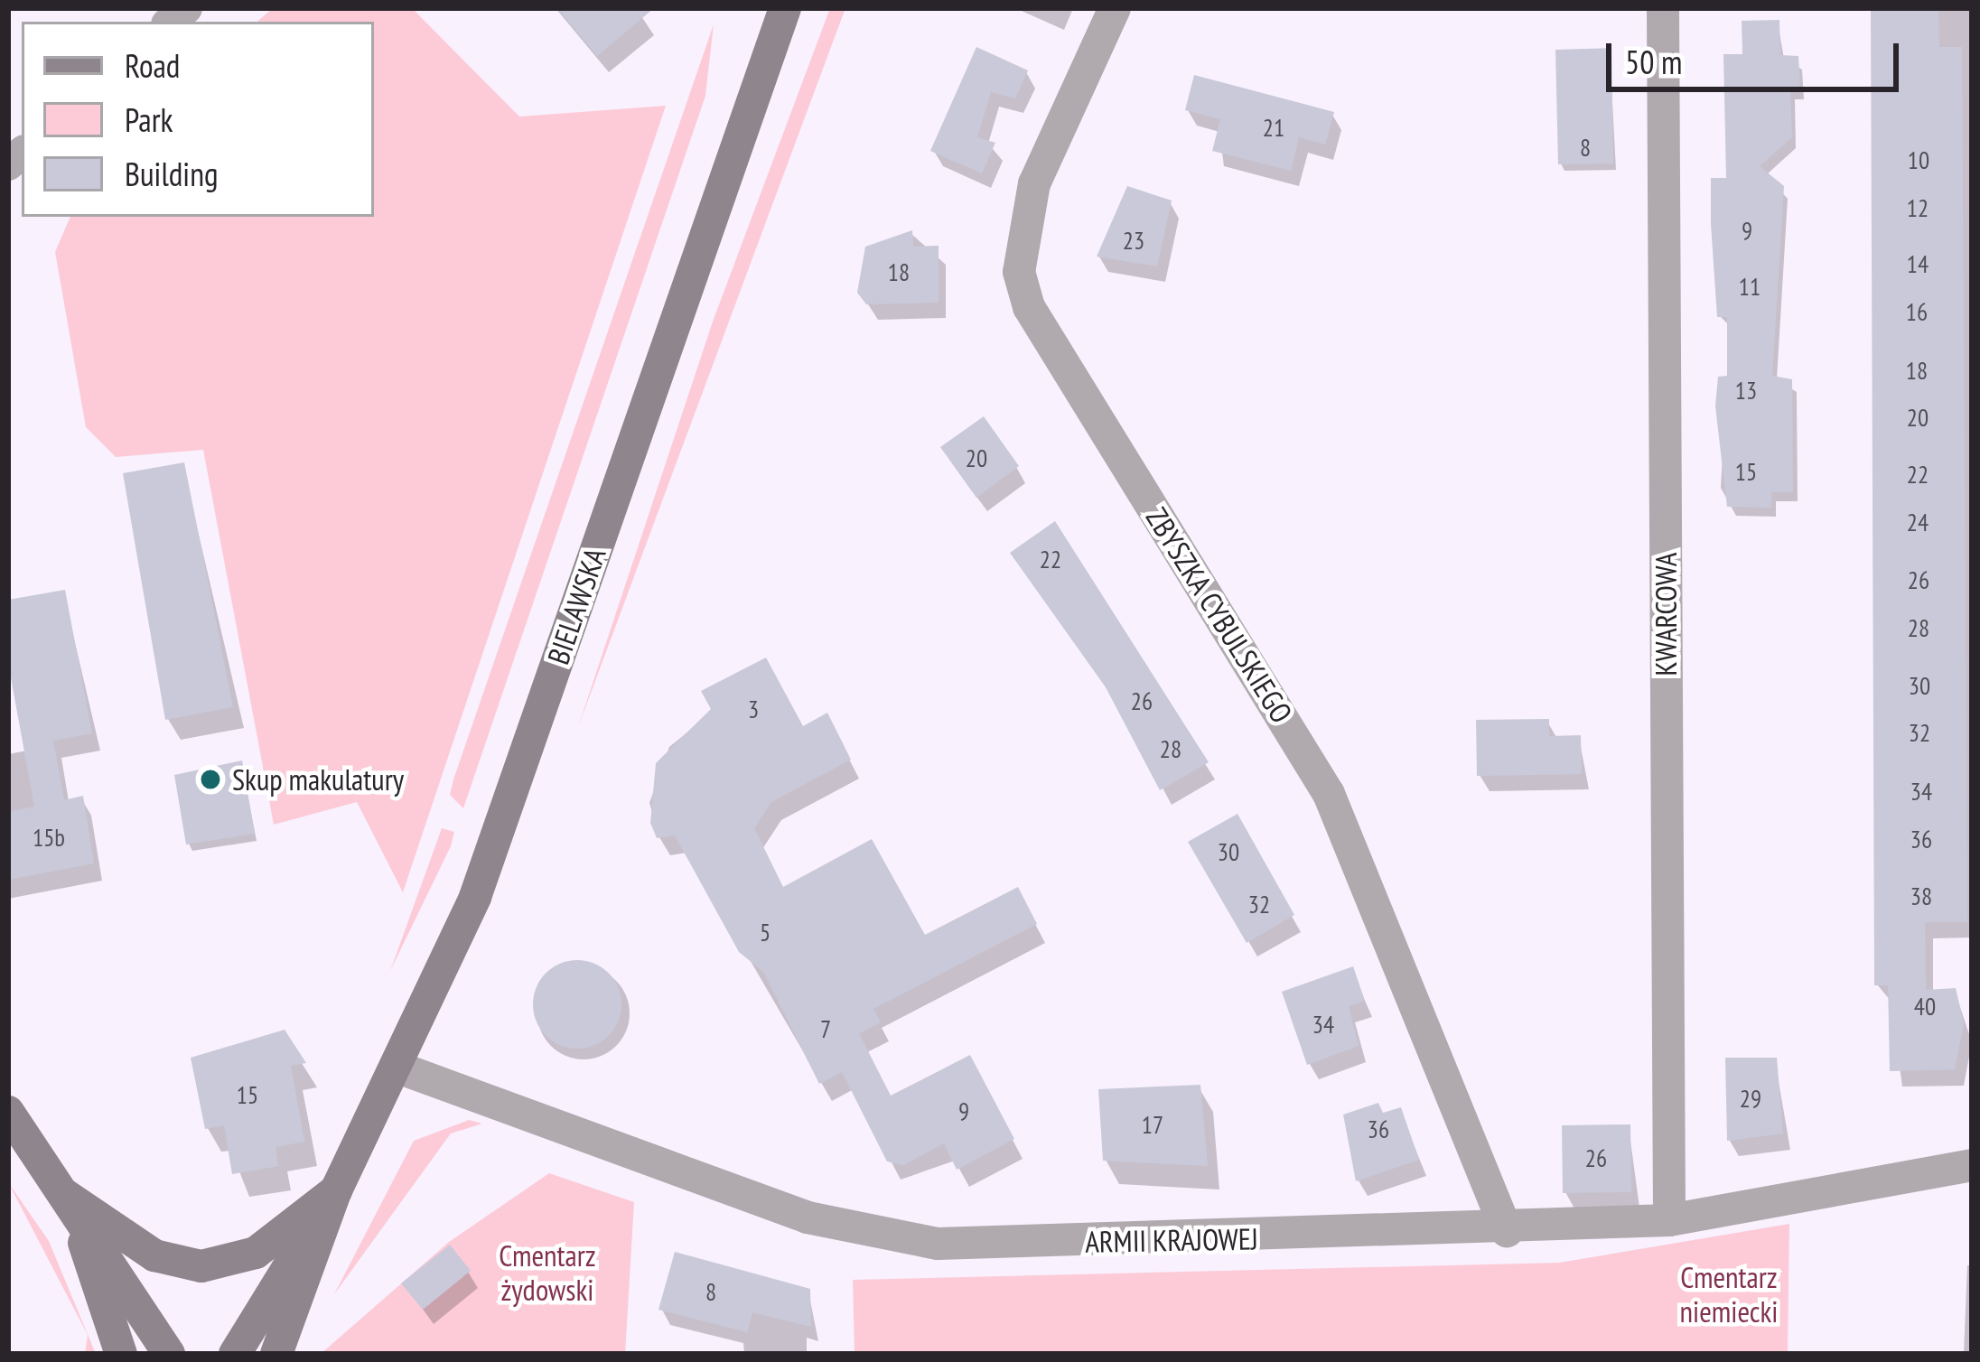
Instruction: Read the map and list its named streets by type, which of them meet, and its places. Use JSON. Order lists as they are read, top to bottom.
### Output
{
  "streets": {
    "main road": ["BIELAWSKA"],
    "street": ["KWARCOWA", "ZBYSZKA CYBULSKIEGO", "ARMII KRAJOWEJ"]
  },
  "crossings": [
    ["BIELAWSKA", "ARMII KRAJOWEJ"],
    ["KWARCOWA", "ARMII KRAJOWEJ"],
    ["ZBYSZKA CYBULSKIEGO", "ARMII KRAJOWEJ"]
  ],
  "parks": ["Cmentarz żydowski", "Cmentarz niemiecki"],
  "places": ["Skup makulatury"],
  "house_numbers": [
    "21",
    "8",
    "10",
    "12",
    "9",
    "23",
    "14",
    "18",
    "11",
    "16",
    "18",
    "13",
    "20",
    "20",
    "15",
    "22",
    "24",
    "22",
    "26",
    "28",
    "30",
    "26",
    "3",
    "32",
    "28",
    "34",
    "15b",
    "36",
    "30",
    "38",
    "32",
    "5",
    "40",
    "34",
    "7",
    "15",
    "29",
    "9",
    "17",
    "36",
    "26",
    "8"
  ],
  "legend": ["Road", "Park", "Building"],
  "scale_bar": "50 m"
}
